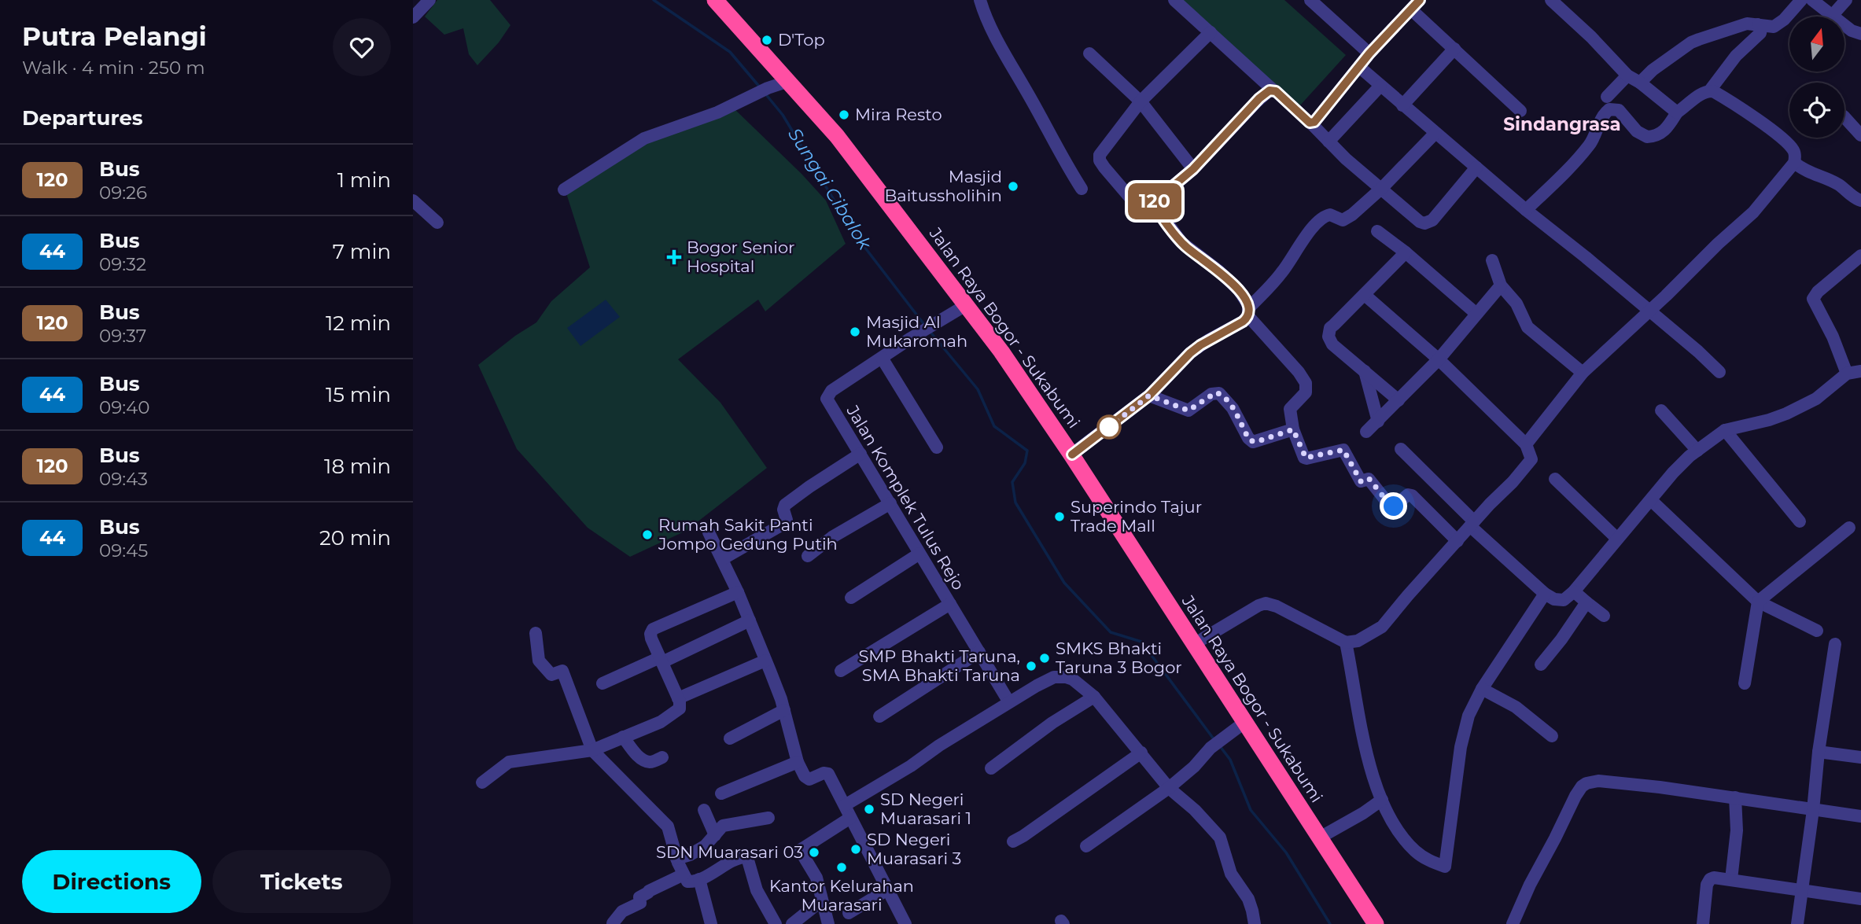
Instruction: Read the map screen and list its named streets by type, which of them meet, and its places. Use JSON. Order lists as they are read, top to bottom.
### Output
{
  "streets": {
    "highway": ["Jalan Raya Bogor - Sukabumi"],
    "street": ["Jalan Komplek Tulus Rejo"]
  },
  "crossings": [
    ["Jalan Raya Bogor - Sukabumi", "Jalan Komplek Tulus Rejo"]
  ],
  "districts": ["Sindangrasa"],
  "water": ["Sungai Cibalok"],
  "places": {
    "other": [
      "D'Top",
      "Mira Resto",
      "Masjid Baitussholihin",
      "Masjid Al Mukaromah",
      "Superindo Tajur Trade Mall",
      "Rumah Sakit Panti Jompo Gedung Putih",
      "SMKS Bhakti Taruna 3 Bogor",
      "SMP Bhakti Taruna, SMA Bhakti Taruna",
      "SD Negeri Muarasari 1",
      "SD Negeri Muarasari 3",
      "SDN Muarasari 03",
      "Kantor Kelurahan Muarasari"
    ],
    "health": ["Bogor Senior Hospital"]
  },
  "lines": ["bus line 120"],
  "north": "top",
  "page": {
    "heading": [
      ["Putra Pelangi", "Walk · 4 min · 250 m"],
      "Departures"
    ],
    "on_map": "120",
    "list": [
      {
        "mark": "120",
        "name": "Bus",
        "note": "09:26",
        "value": "1 min"
      },
      {
        "mark": "44",
        "name": "Bus",
        "note": "09:32",
        "value": "7 min"
      },
      {
        "mark": "120",
        "name": "Bus",
        "note": "09:37",
        "value": "12 min"
      },
      {
        "mark": "44",
        "name": "Bus",
        "note": "09:40",
        "value": "15 min"
      },
      {
        "mark": "120",
        "name": "Bus",
        "note": "09:43",
        "value": "18 min"
      },
      {
        "mark": "44",
        "name": "Bus",
        "note": "09:45",
        "value": "20 min"
      }
    ],
    "buttons": ["Directions", "Tickets"]
  }
}
